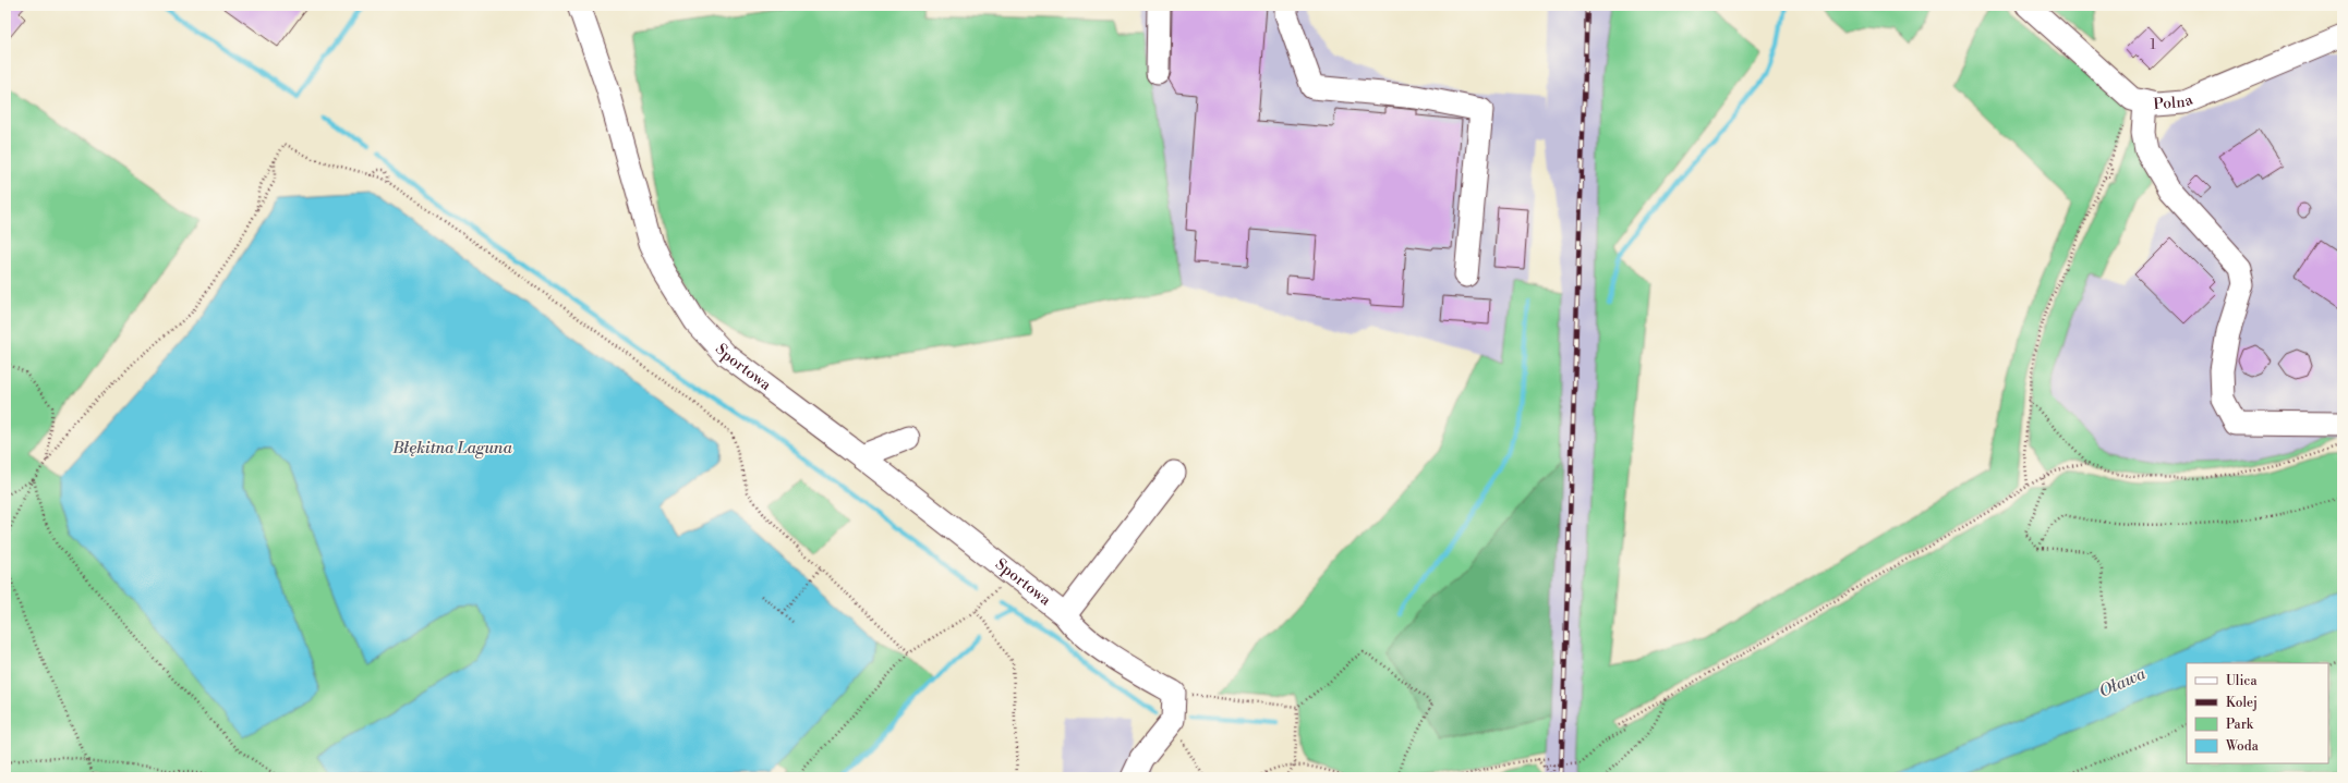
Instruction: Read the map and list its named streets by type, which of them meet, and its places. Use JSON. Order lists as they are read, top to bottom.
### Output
{
  "streets": {
    "street": ["Polna", "Sportowa"]
  },
  "water": ["Błękitna Laguna", "Oława"],
  "house_numbers": ["1"],
  "legend": [
    "Ulica",
    "Kolej",
    "Park",
    "Woda"
  ]
}
